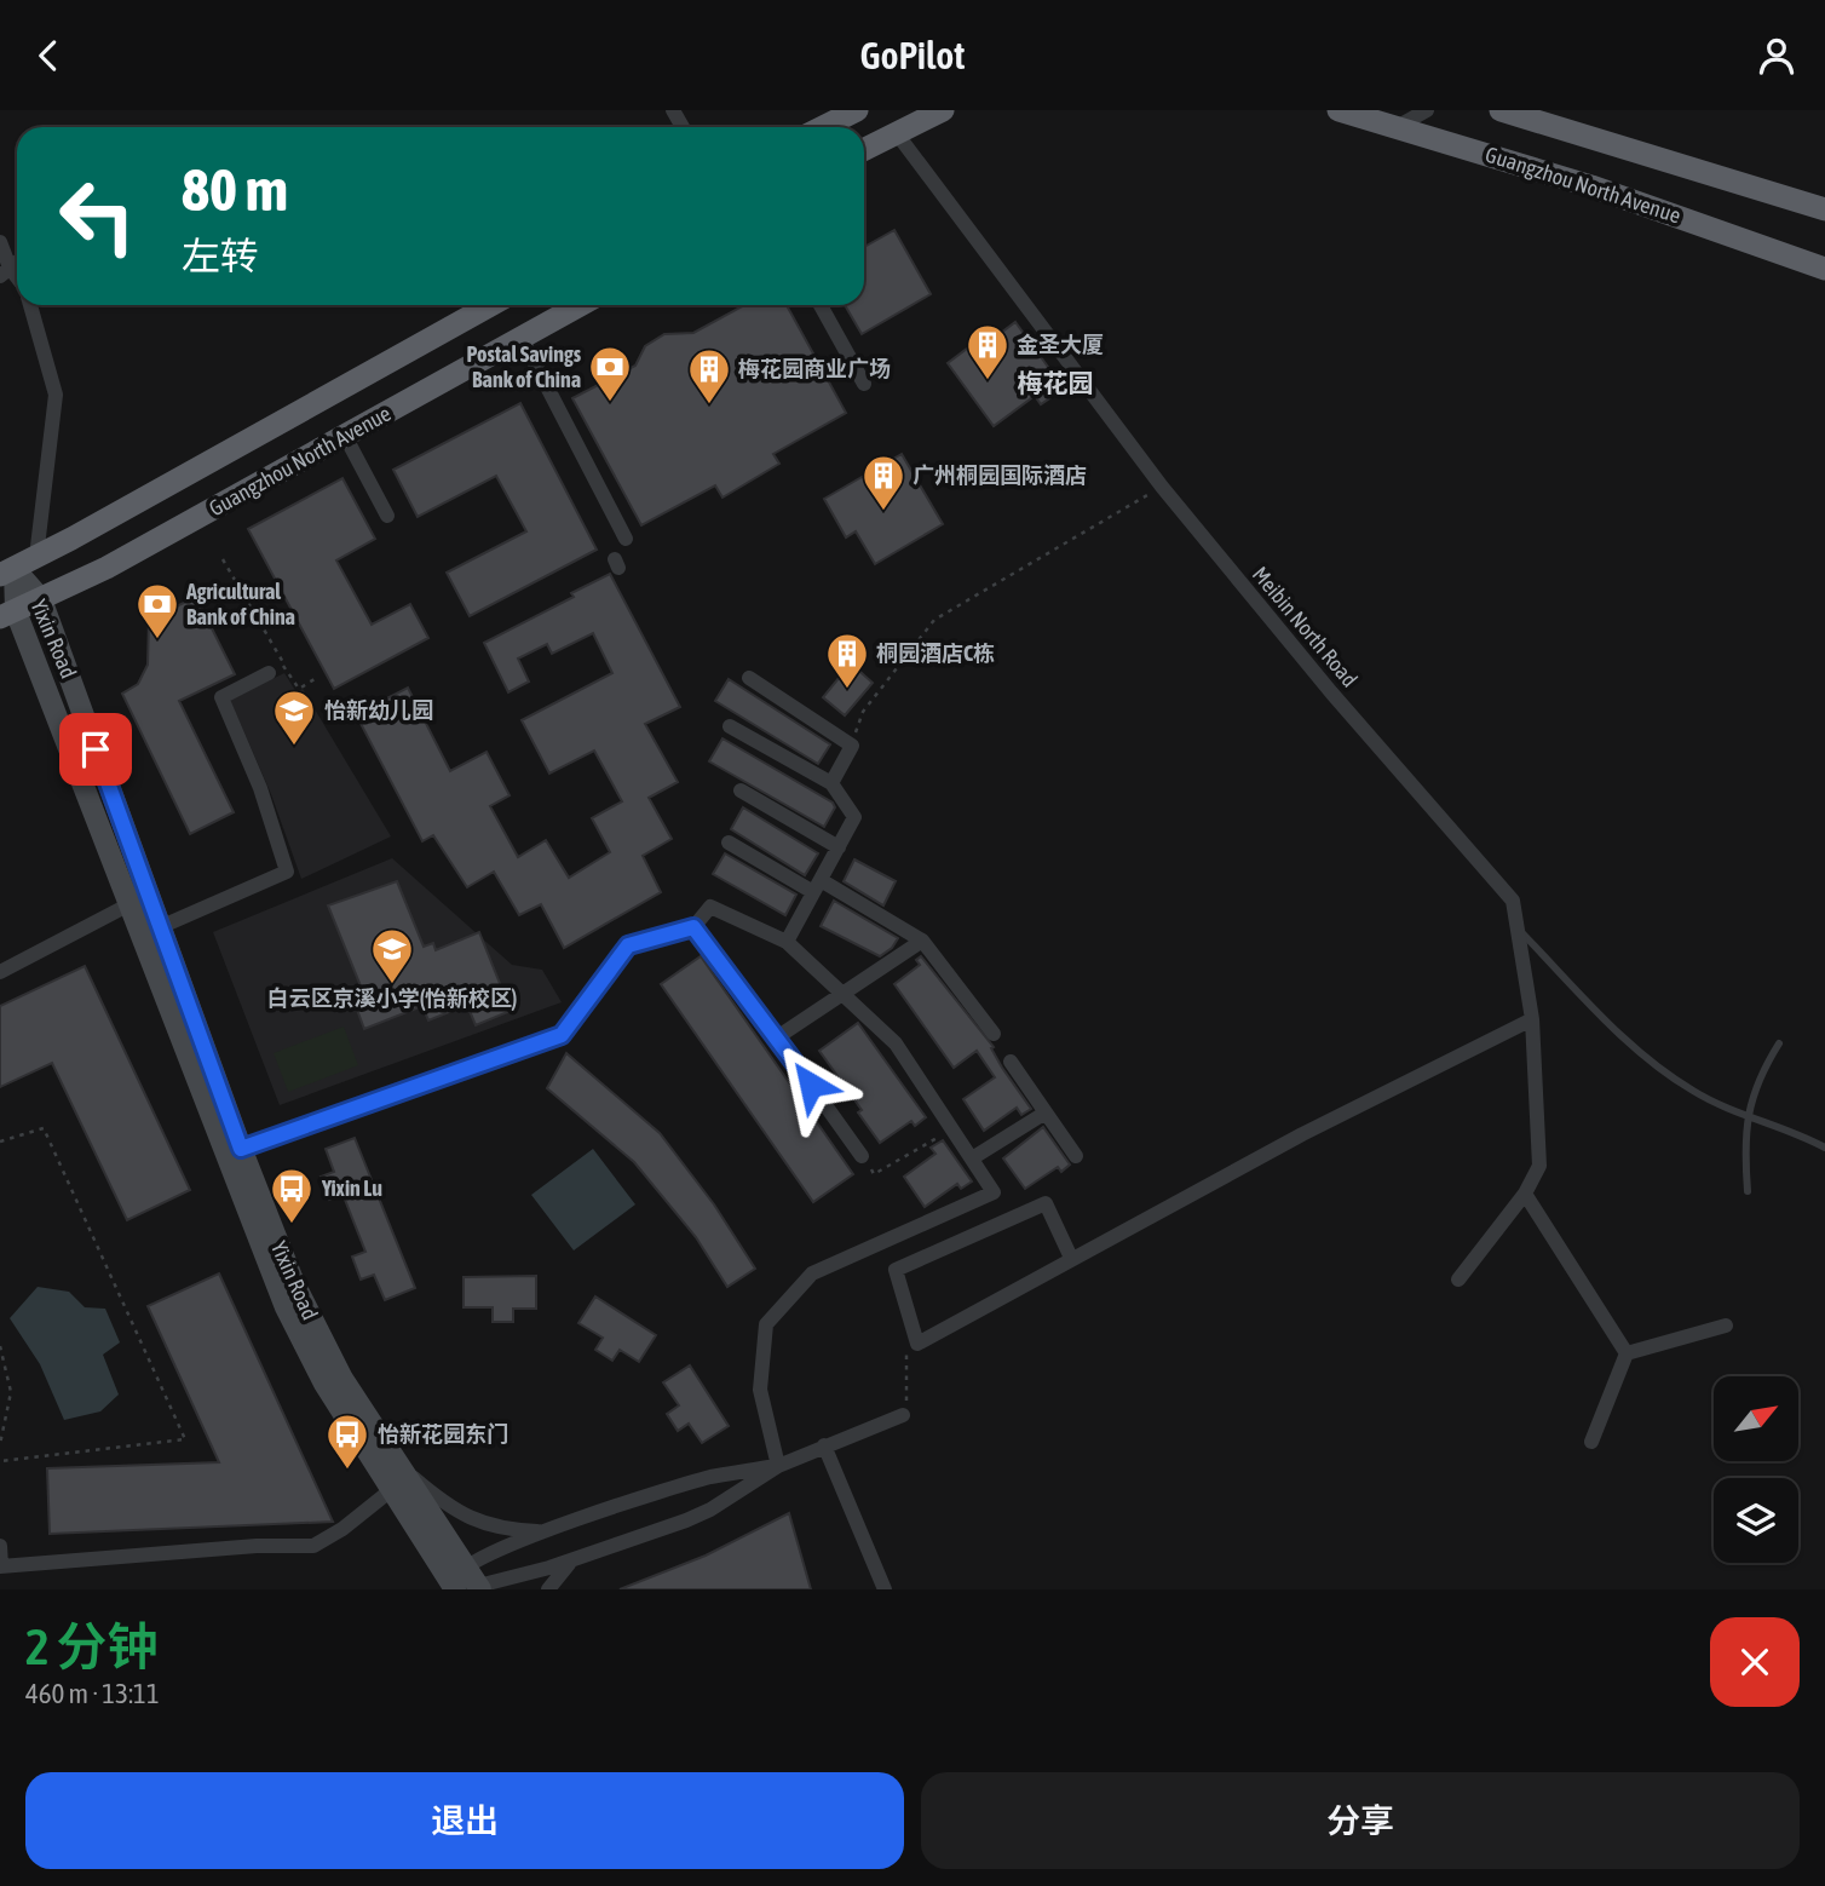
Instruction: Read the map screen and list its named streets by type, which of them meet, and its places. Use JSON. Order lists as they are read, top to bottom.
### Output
{
  "streets": {
    "highway": ["Guangzhou North Avenue"],
    "main road": ["Yixin Road"],
    "street": ["Meibin North Road"]
  },
  "crossings": [
    ["Guangzhou North Avenue", "Yixin Road"]
  ],
  "districts": ["梅花园"],
  "places": {
    "building": [
      "金圣大厦",
      "梅花园商业广场",
      "广州桐园国际酒店",
      "桐园酒店C栋"
    ],
    "bank": ["Postal Savings Bank of China", "Agricultural Bank of China"],
    "school or university": ["怡新幼儿园", "白云区京溪小学(怡新校区)"],
    "bus stop": ["Yixin Lu", "怡新花园东门"]
  },
  "north": "top right",
  "page": {
    "header": "GoPilot",
    "turn": ["80 m", "左转"],
    "heading": ["2 分钟", "460 m · 13:11"],
    "buttons": ["退出", "分享"]
  }
}
